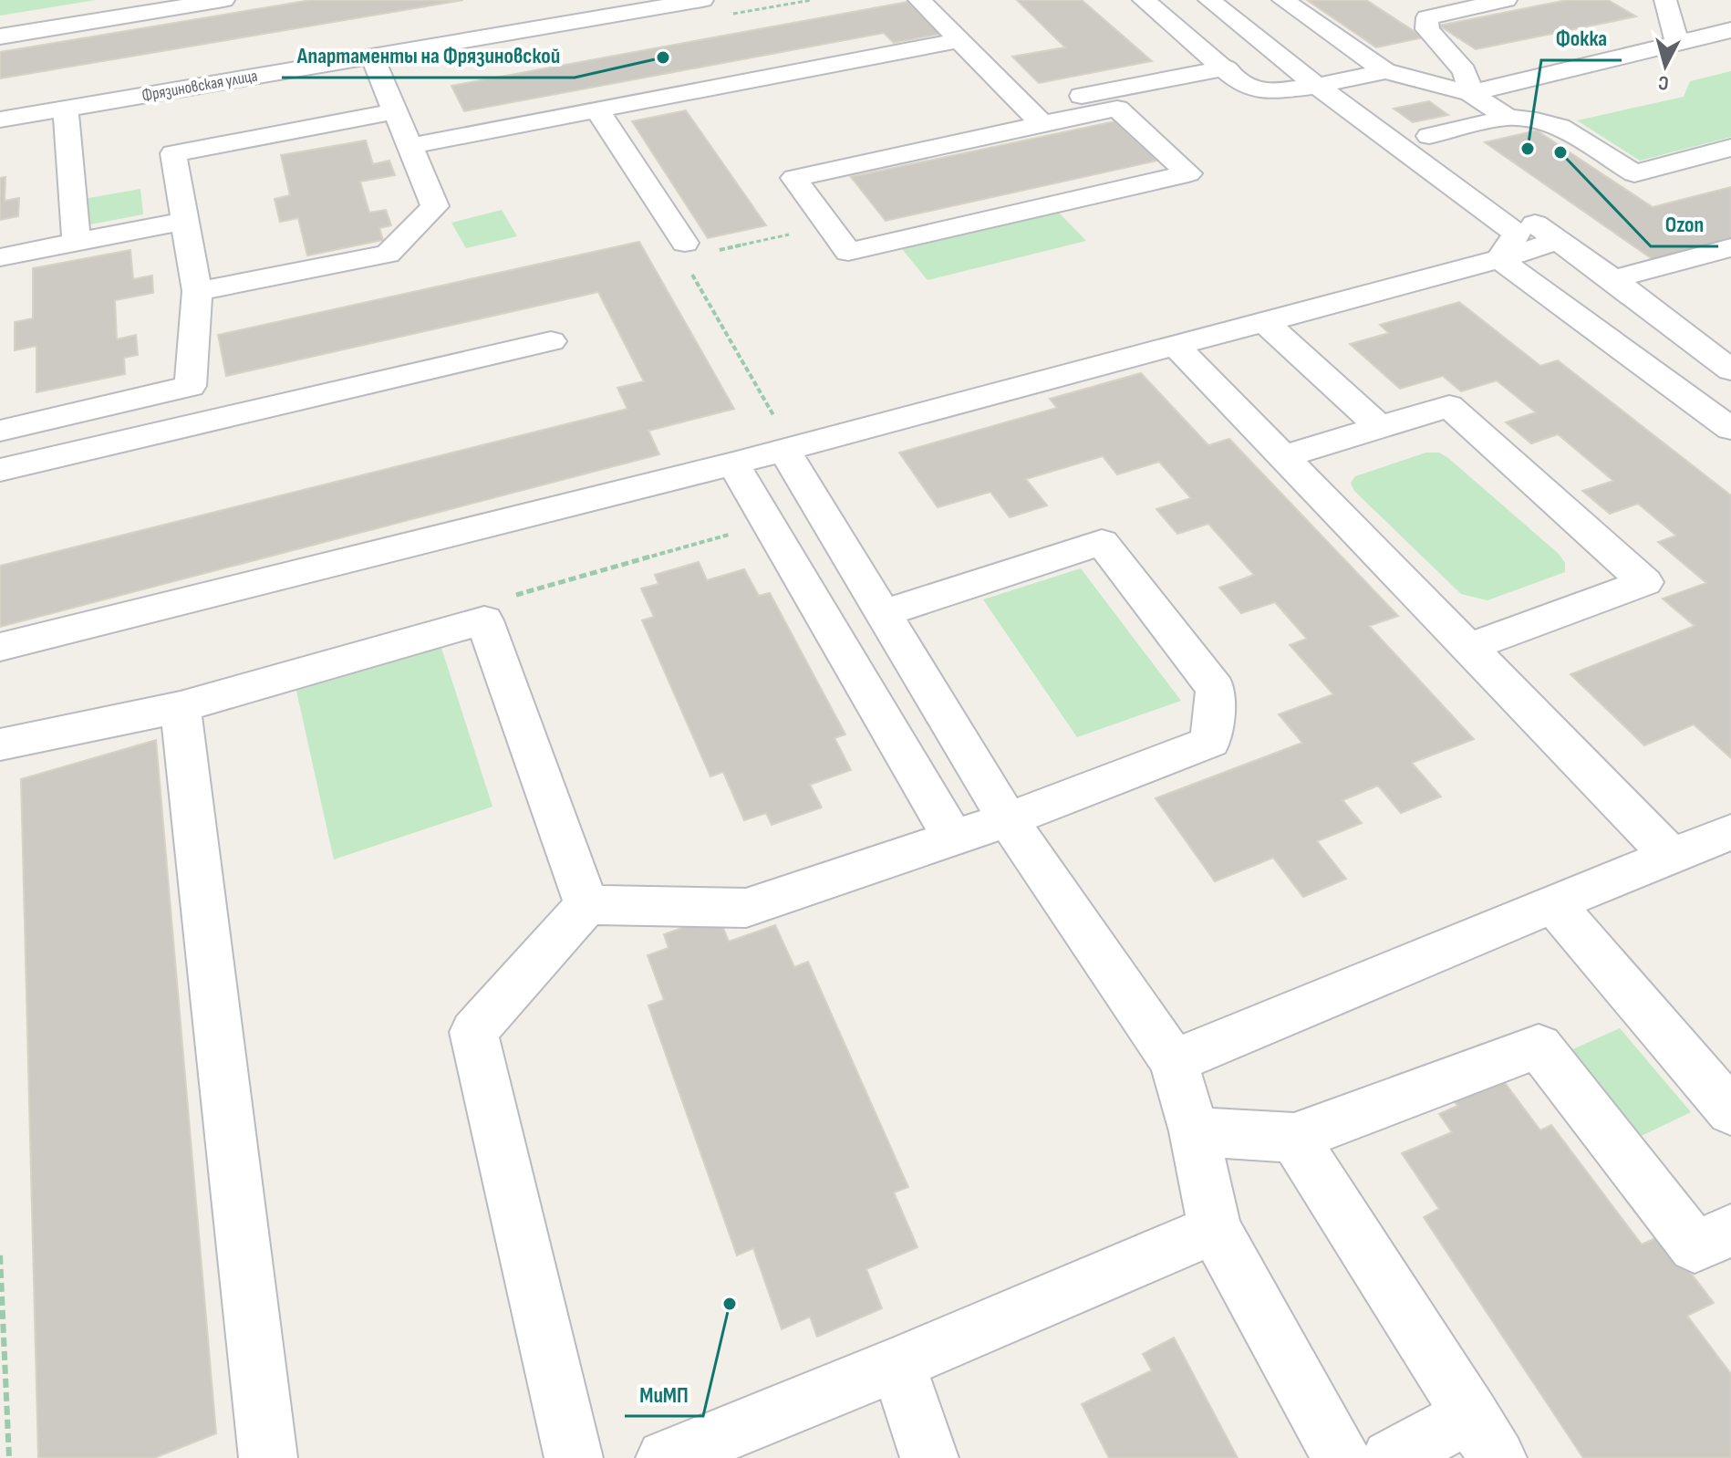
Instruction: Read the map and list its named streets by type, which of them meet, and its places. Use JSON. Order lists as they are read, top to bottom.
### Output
{
  "streets": {
    "street": ["Фрязиновская улица"]
  },
  "places": [
    "Апартаменты на Фрязиновской",
    "Фокка",
    "Ozon",
    "МиМП"
  ],
  "north": "bottom"
}
